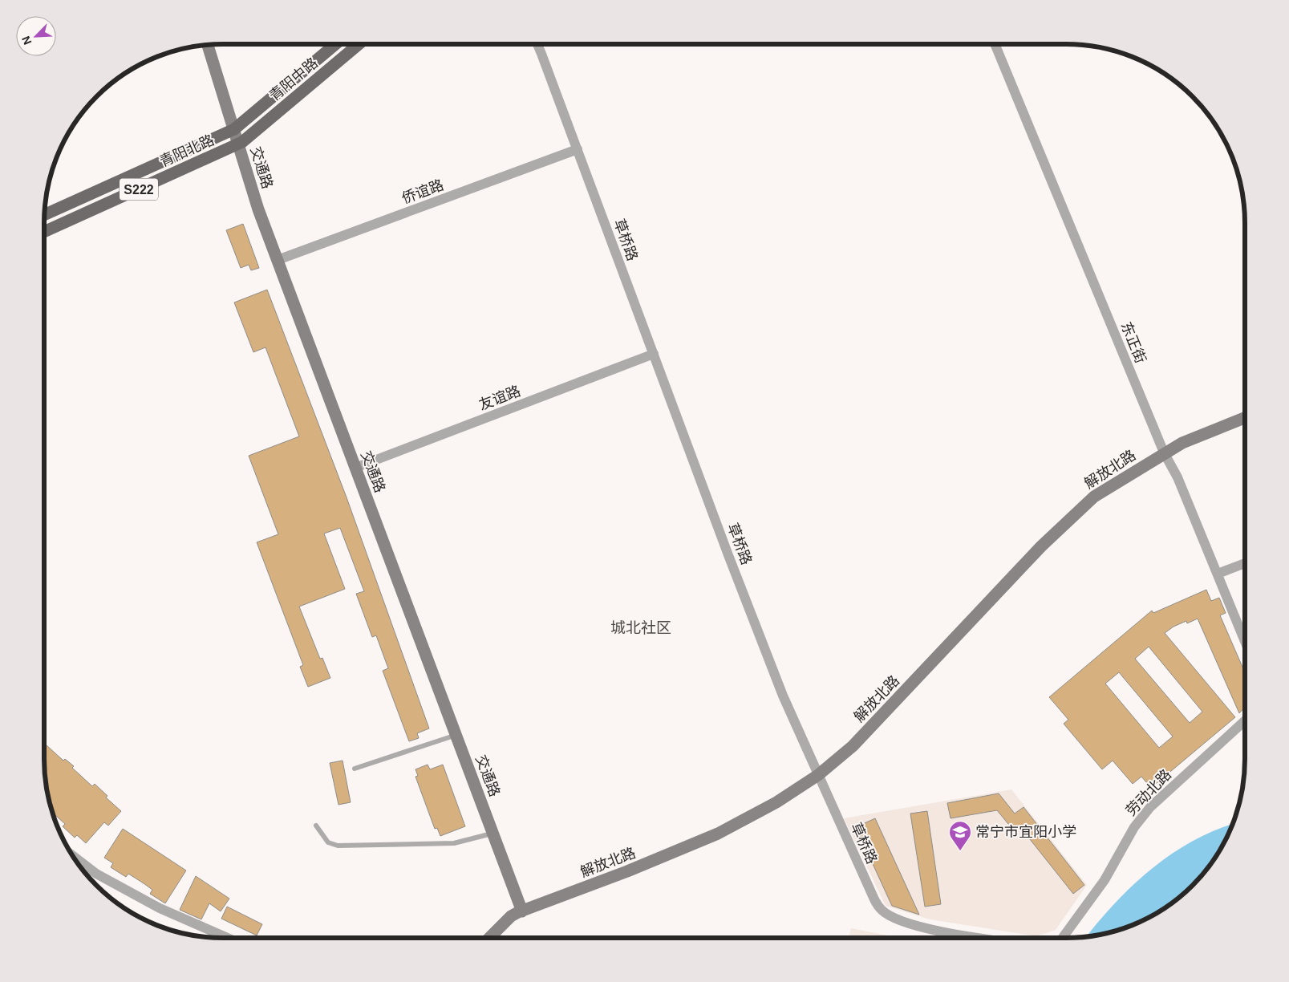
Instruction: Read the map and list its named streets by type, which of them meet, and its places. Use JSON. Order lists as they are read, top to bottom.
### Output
{
  "streets": {
    "main road": ["青阳中路", "青阳北路", "S222"],
    "street": [
      "交通路",
      "侨谊路",
      "草桥路",
      "东正街",
      "友谊路",
      "解放北路",
      "劳动北路"
    ]
  },
  "crossings": [
    ["青阳中路", "青阳北路"],
    ["青阳中路", "交通路"],
    ["青阳北路", "交通路"],
    ["交通路", "侨谊路"],
    ["交通路", "友谊路"],
    ["交通路", "解放北路"],
    ["侨谊路", "草桥路"],
    ["草桥路", "友谊路"],
    ["草桥路", "解放北路"],
    ["东正街", "解放北路"]
  ],
  "districts": ["城北社区"],
  "places": {
    "school or university": ["常宁市宜阳小学"]
  },
  "north": "bottom left"
}
